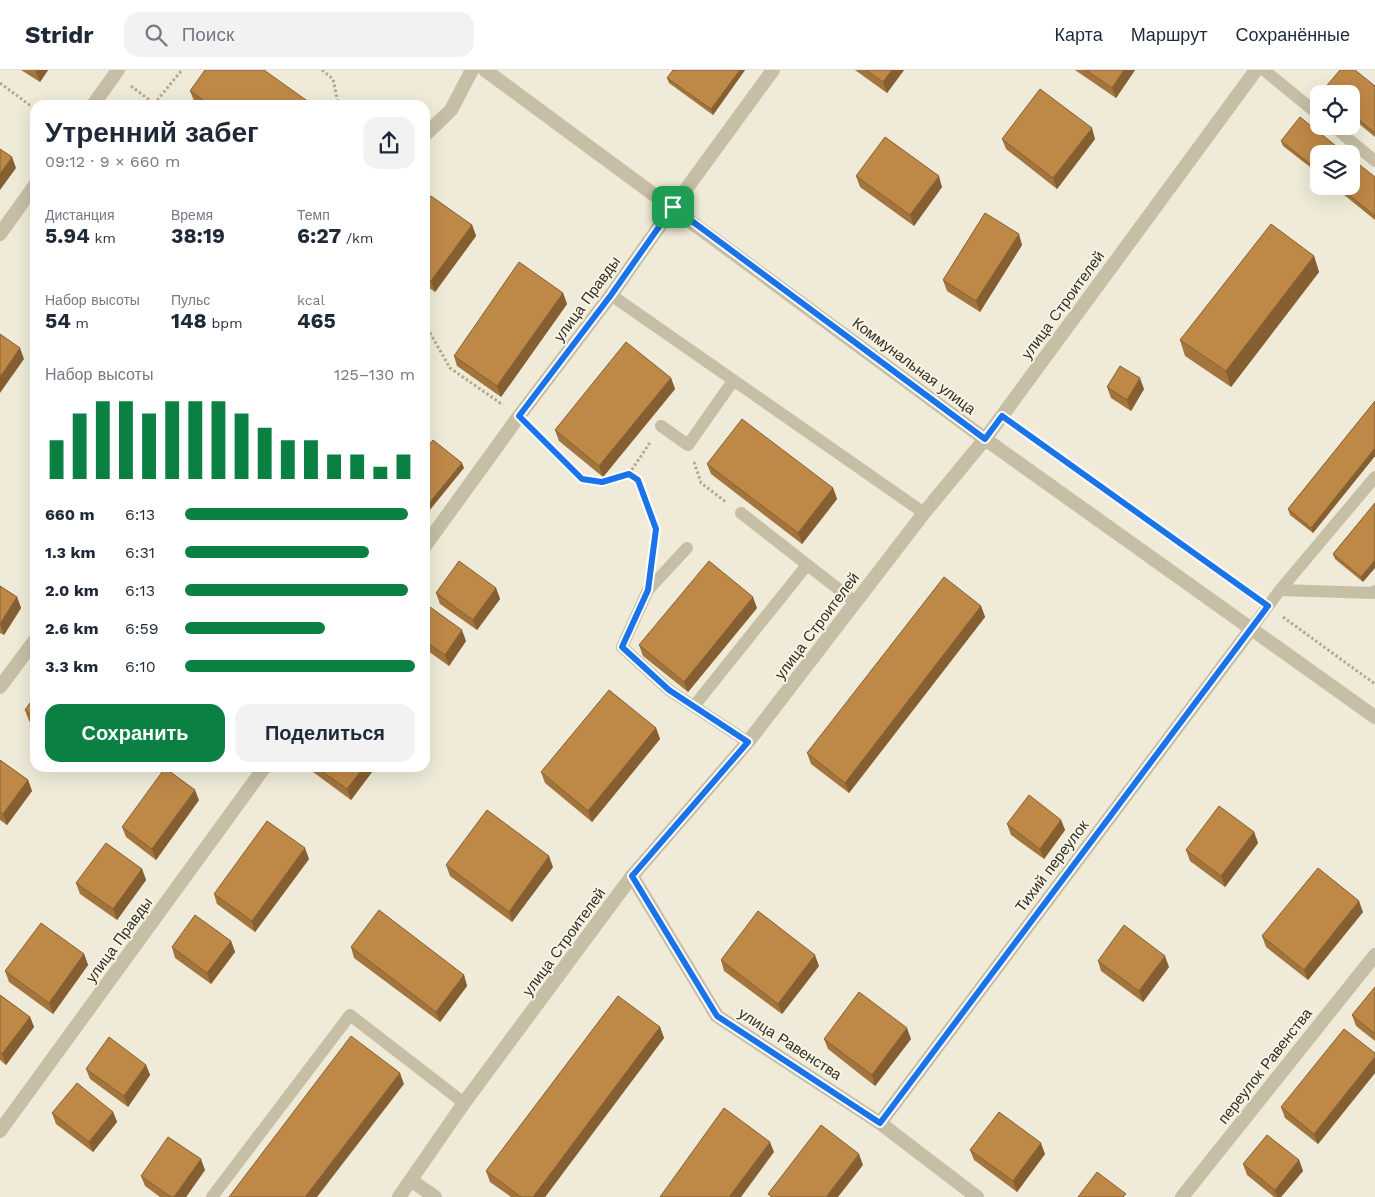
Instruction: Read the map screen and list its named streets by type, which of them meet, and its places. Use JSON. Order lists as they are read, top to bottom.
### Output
{
  "streets": {
    "street": [
      "улица Правды",
      "улица Строителей",
      "Коммунальная улица",
      "Тихий переулок",
      "улица Равенства",
      "переулок Равенства"
    ]
  },
  "crossings": [
    ["улица Правды", "Коммунальная улица"],
    ["улица Строителей", "Коммунальная улица"],
    ["улица Строителей", "улица Равенства"],
    ["Коммунальная улица", "Тихий переулок"],
    ["Тихий переулок", "улица Равенства"]
  ],
  "page": {
    "header": "Stridr",
    "search": "Поиск",
    "nav": ["Карта", "Маршрут", "Сохранённые"],
    "heading": ["Утренний забег", "09:12 · 9 × 660 m"],
    "stats": [
      ["Дистанция", "5.94 km"],
      ["Время", "38:19"],
      ["Темп", "6:27 /km"],
      ["Набор высоты", "54 m"],
      ["Пульс", "148 bpm"],
      ["kcal", "465"]
    ],
    "chart": ["Набор высоты", "125–130 m"],
    "list": [
      {
        "name": "660 m",
        "note": "6:13"
      },
      {
        "name": "1.3 km",
        "note": "6:31"
      },
      {
        "name": "2.0 km",
        "note": "6:13"
      },
      {
        "name": "2.6 km",
        "note": "6:59"
      },
      {
        "name": "3.3 km",
        "note": "6:10"
      }
    ],
    "buttons": ["Сохранить", "Поделиться"]
  }
}
